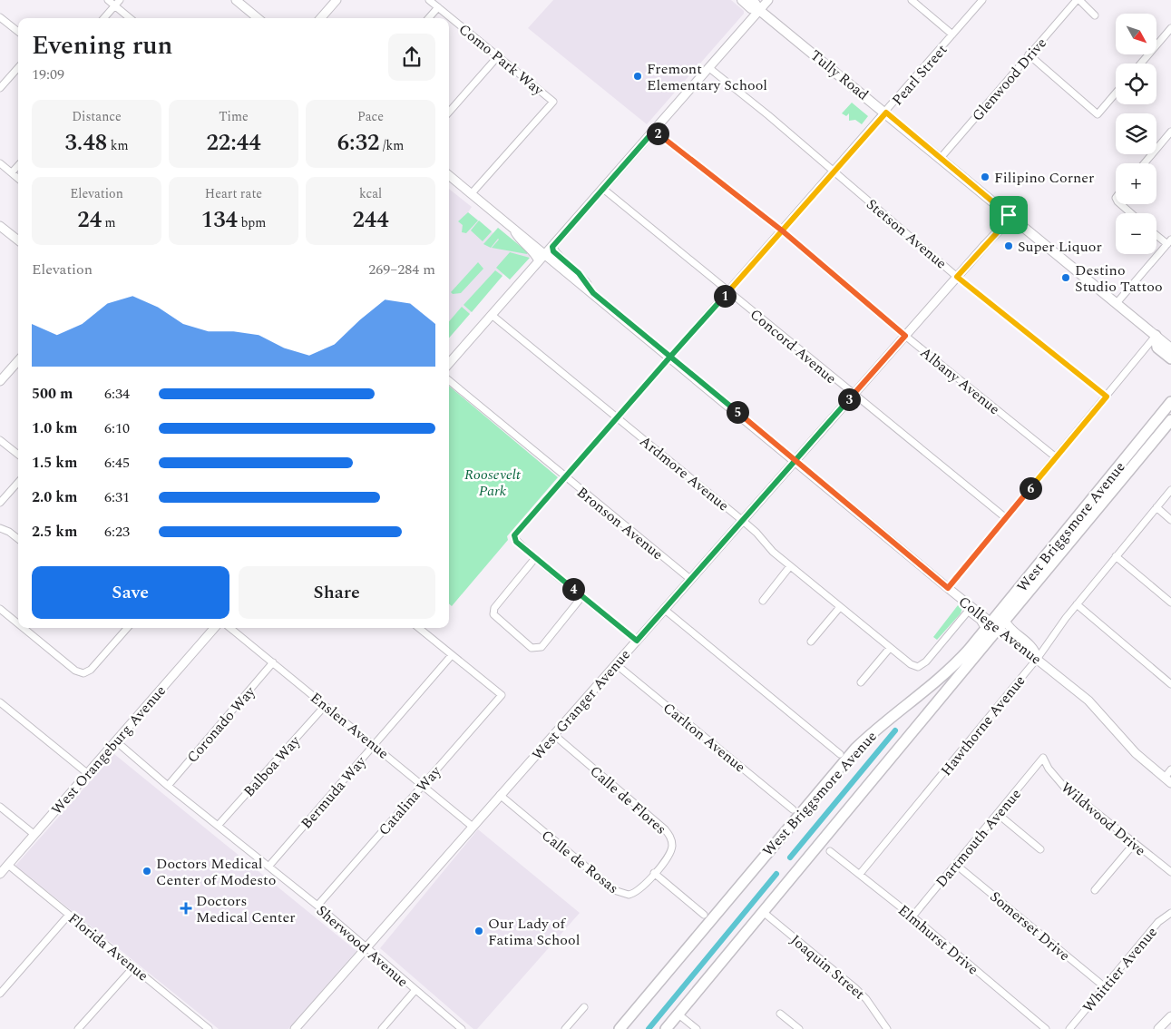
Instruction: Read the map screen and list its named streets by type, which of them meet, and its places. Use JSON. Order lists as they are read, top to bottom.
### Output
{
  "streets": {
    "main road": ["Tully Road", "West Briggsmore Avenue"],
    "street": [
      "Como Park Way",
      "Pearl Street",
      "Glenwood Drive",
      "Stetson Avenue",
      "Concord Avenue",
      "Albany Avenue",
      "Ardmore Avenue",
      "Bronson Avenue",
      "College Avenue",
      "West Granger Avenue",
      "Coronado Way",
      "Enslen Avenue",
      "Hawthorne Avenue",
      "Carlton Avenue",
      "West Orangeburg Avenue",
      "Balboa Way",
      "Bermuda Way",
      "Calle de Flores",
      "Catalina Way",
      "Wildwood Drive",
      "Dartmouth Avenue",
      "Calle de Rosas",
      "Somerset Drive",
      "Elmhurst Drive",
      "Sherwood Avenue",
      "Florida Avenue",
      "Joaquin Street",
      "Whittier Avenue"
    ]
  },
  "crossings": [
    ["Como Park Way", "College Avenue"],
    ["Tully Road", "Pearl Street"],
    ["Tully Road", "Glenwood Drive"],
    ["Tully Road", "West Granger Avenue"],
    ["Pearl Street", "Stetson Avenue"],
    ["Pearl Street", "Concord Avenue"],
    ["Pearl Street", "Albany Avenue"],
    ["Pearl Street", "Ardmore Avenue"],
    ["Pearl Street", "Bronson Avenue"],
    ["Pearl Street", "College Avenue"],
    ["Stetson Avenue", "West Granger Avenue"],
    ["Concord Avenue", "West Granger Avenue"],
    ["Albany Avenue", "West Granger Avenue"],
    ["Ardmore Avenue", "College Avenue"],
    ["Ardmore Avenue", "West Granger Avenue"],
    ["Bronson Avenue", "West Granger Avenue"],
    ["West Briggsmore Avenue", "College Avenue"],
    ["West Briggsmore Avenue", "Joaquin Street"],
    ["College Avenue", "West Granger Avenue"],
    ["College Avenue", "Hawthorne Avenue"],
    ["West Granger Avenue", "Enslen Avenue"],
    ["West Granger Avenue", "Carlton Avenue"],
    ["West Granger Avenue", "Calle de Flores"],
    ["West Granger Avenue", "Calle de Rosas"],
    ["West Granger Avenue", "Sherwood Avenue"],
    ["Coronado Way", "Enslen Avenue"],
    ["Coronado Way", "Sherwood Avenue"],
    ["Enslen Avenue", "Balboa Way"],
    ["Enslen Avenue", "Bermuda Way"],
    ["Enslen Avenue", "Catalina Way"],
    ["Hawthorne Avenue", "Elmhurst Drive"],
    ["West Orangeburg Avenue", "Sherwood Avenue"],
    ["West Orangeburg Avenue", "Florida Avenue"],
    ["Balboa Way", "Sherwood Avenue"],
    ["Bermuda Way", "Catalina Way"],
    ["Bermuda Way", "Sherwood Avenue"],
    ["Calle de Flores", "Calle de Rosas"],
    ["Catalina Way", "Sherwood Avenue"],
    ["Wildwood Drive", "Dartmouth Avenue"],
    ["Dartmouth Avenue", "Somerset Drive"],
    ["Dartmouth Avenue", "Elmhurst Drive"],
    ["Somerset Drive", "Whittier Avenue"]
  ],
  "parks": ["Roosevelt Park"],
  "places": {
    "other": [
      "Fremont Elementary School",
      "Filipino Corner",
      "Super Liquor",
      "Destino Studio Tattoo",
      "Doctors Medical Center of Modesto",
      "Our Lady of Fatima School"
    ],
    "health": ["Doctors Medical Center"]
  },
  "north": "bottom right",
  "page": {
    "map_buttons": ["+", "−"],
    "heading": ["Evening run", "19:09"],
    "stats": [
      ["Distance", "3.48 km"],
      ["Time", "22:44"],
      ["Pace", "6:32 /km"],
      ["Elevation", "24 m"],
      ["Heart rate", "134 bpm"],
      ["kcal", "244"]
    ],
    "pins": [
      "2",
      "1",
      "3",
      "5",
      "6",
      "4"
    ],
    "chart": ["Elevation", "269–284 m"],
    "list": [
      {
        "name": "500 m",
        "note": "6:34"
      },
      {
        "name": "1.0 km",
        "note": "6:10"
      },
      {
        "name": "1.5 km",
        "note": "6:45"
      },
      {
        "name": "2.0 km",
        "note": "6:31"
      },
      {
        "name": "2.5 km",
        "note": "6:23"
      }
    ],
    "buttons": ["Save", "Share"]
  }
}
